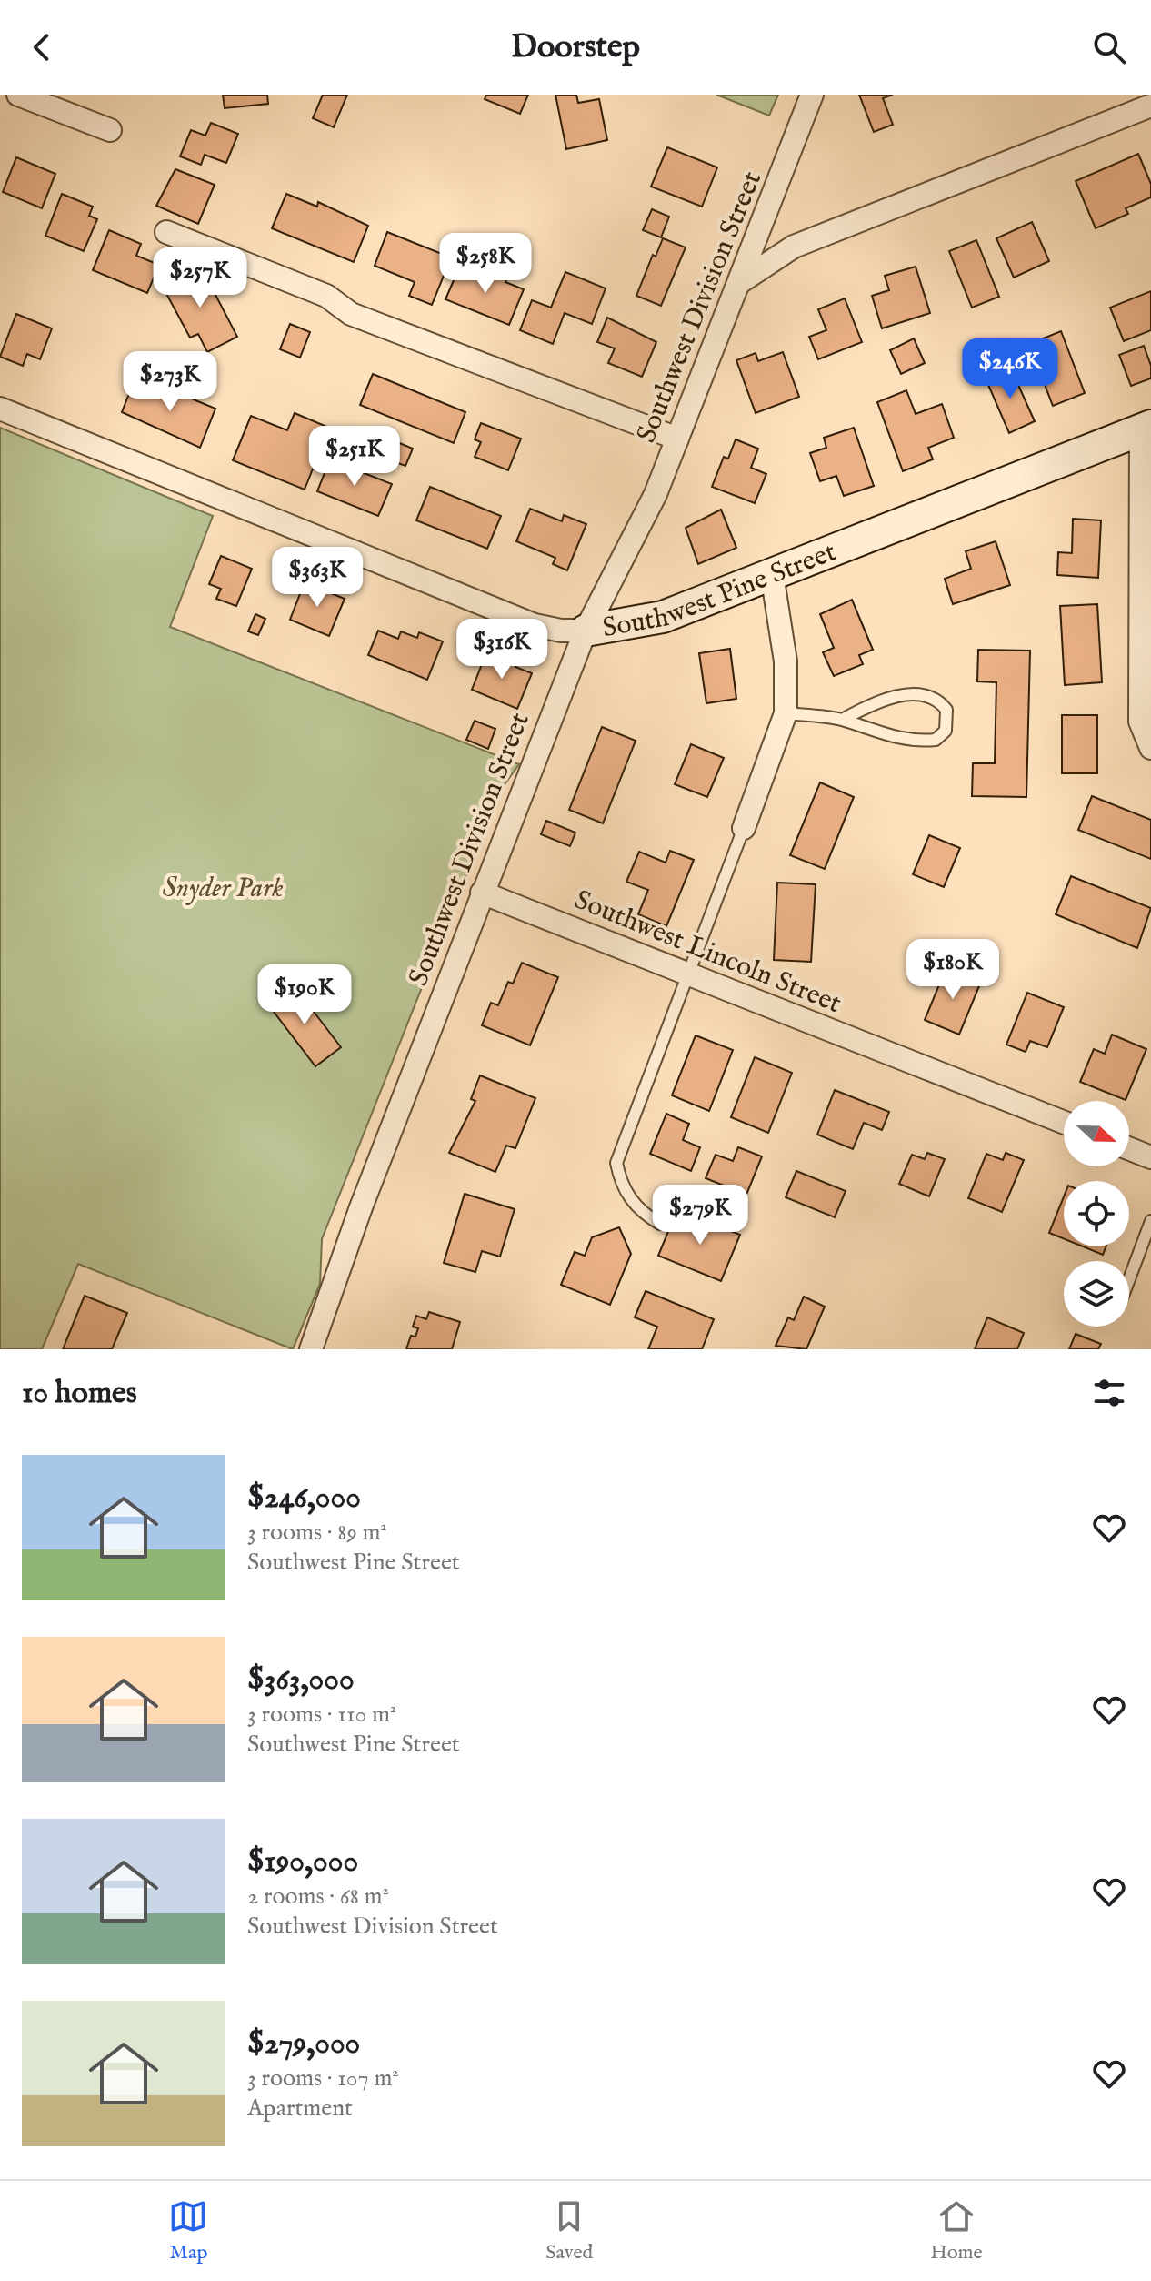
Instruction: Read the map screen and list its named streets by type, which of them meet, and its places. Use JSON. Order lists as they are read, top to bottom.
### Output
{
  "streets": {
    "street": ["Southwest Division Street", "Southwest Pine Street", "Southwest Lincoln Street"]
  },
  "crossings": [
    ["Southwest Division Street", "Southwest Pine Street"],
    ["Southwest Division Street", "Southwest Lincoln Street"]
  ],
  "parks": ["Snyder Park"],
  "north": "right",
  "page": {
    "header": "Doorstep",
    "price": [
      "$258K",
      "$257K",
      "$246K",
      "$273K",
      "$251K",
      "$363K",
      "$316K",
      "$180K",
      "$190K",
      "$279K"
    ],
    "heading": "10 homes",
    "list": [
      {
        "name": "$246,000",
        "note": "3 rooms · 89 m² · Southwest Pine Street"
      },
      {
        "name": "$363,000",
        "note": "3 rooms · 110 m² · Southwest Pine Street"
      },
      {
        "name": "$190,000",
        "note": "2 rooms · 68 m² · Southwest Division Street"
      },
      {
        "name": "$279,000",
        "note": "3 rooms · 107 m² · Apartment"
      }
    ],
    "tabs": ["Map", "Saved", "Home"]
  }
}
